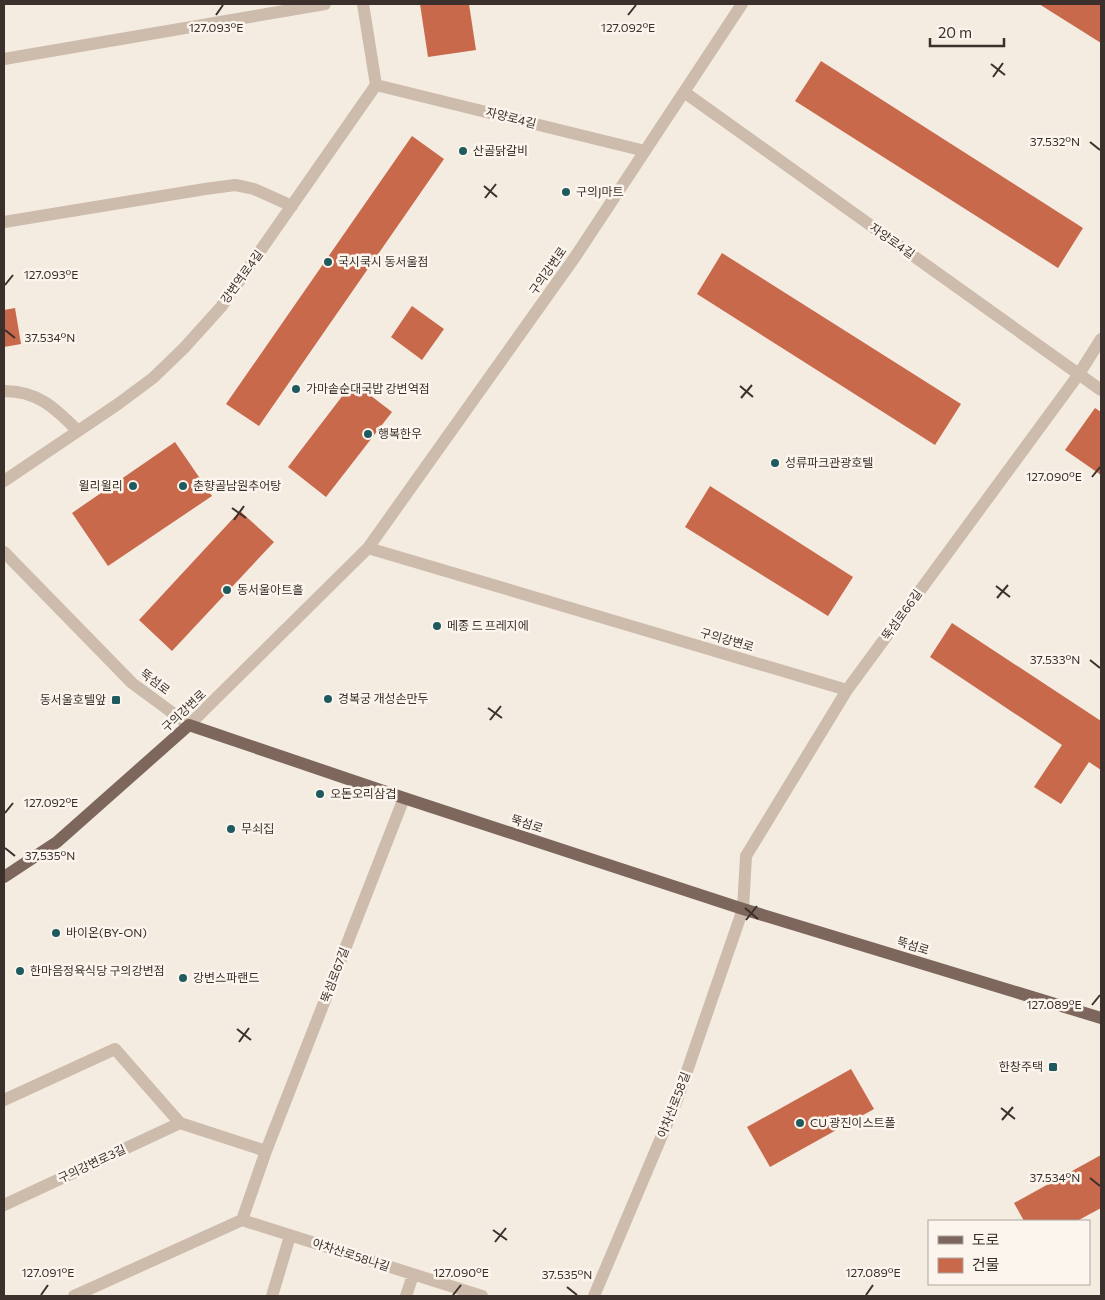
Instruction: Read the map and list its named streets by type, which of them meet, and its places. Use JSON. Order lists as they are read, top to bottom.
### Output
{
  "streets": {
    "main road": ["구의강변로", "뚝섬로"],
    "street": [
      "자양로4길",
      "강변역로4길",
      "뚝섬로66길",
      "뚝섬로67길",
      "아차산로58길",
      "구의강변로3길",
      "아차산로58나길"
    ]
  },
  "crossings": [
    ["자양로4길", "구의강변로"],
    ["자양로4길", "강변역로4길"],
    ["자양로4길", "뚝섬로66길"],
    ["구의강변로", "뚝섬로66길"],
    ["구의강변로", "뚝섬로"],
    ["뚝섬로66길", "뚝섬로"],
    ["뚝섬로66길", "아차산로58길"],
    ["뚝섬로", "뚝섬로67길"],
    ["뚝섬로", "아차산로58길"],
    ["뚝섬로67길", "아차산로58나길"]
  ],
  "places": {
    "other": [
      "산골닭갈비",
      "구의J마트",
      "국시쿡시 동서울점",
      "가마솥순대국밥 강변역점",
      "행복한우",
      "성류파크관광호텔",
      "윌리윌리",
      "춘향골남원추어탕",
      "동서울아트홀",
      "메종 드 프레지에",
      "경복궁 개성손만두",
      "오돈오리삼겹",
      "무쇠집",
      "바이온(BY-ON)",
      "한마음정육식당 구의강변점",
      "강변스파랜드",
      "CU 광진이스트폴"
    ],
    "transit": ["동서울호텔앞", "한창주택"]
  },
  "legend": ["도로", "건물"],
  "scale_bar": "20 m",
  "coordinates": [
    "127.093°E",
    "127.092°E",
    "37.532°N",
    "37.534°N",
    "127.090°E",
    "37.533°N",
    "37.535°N",
    "127.089°E",
    "127.091°E"
  ]
}
